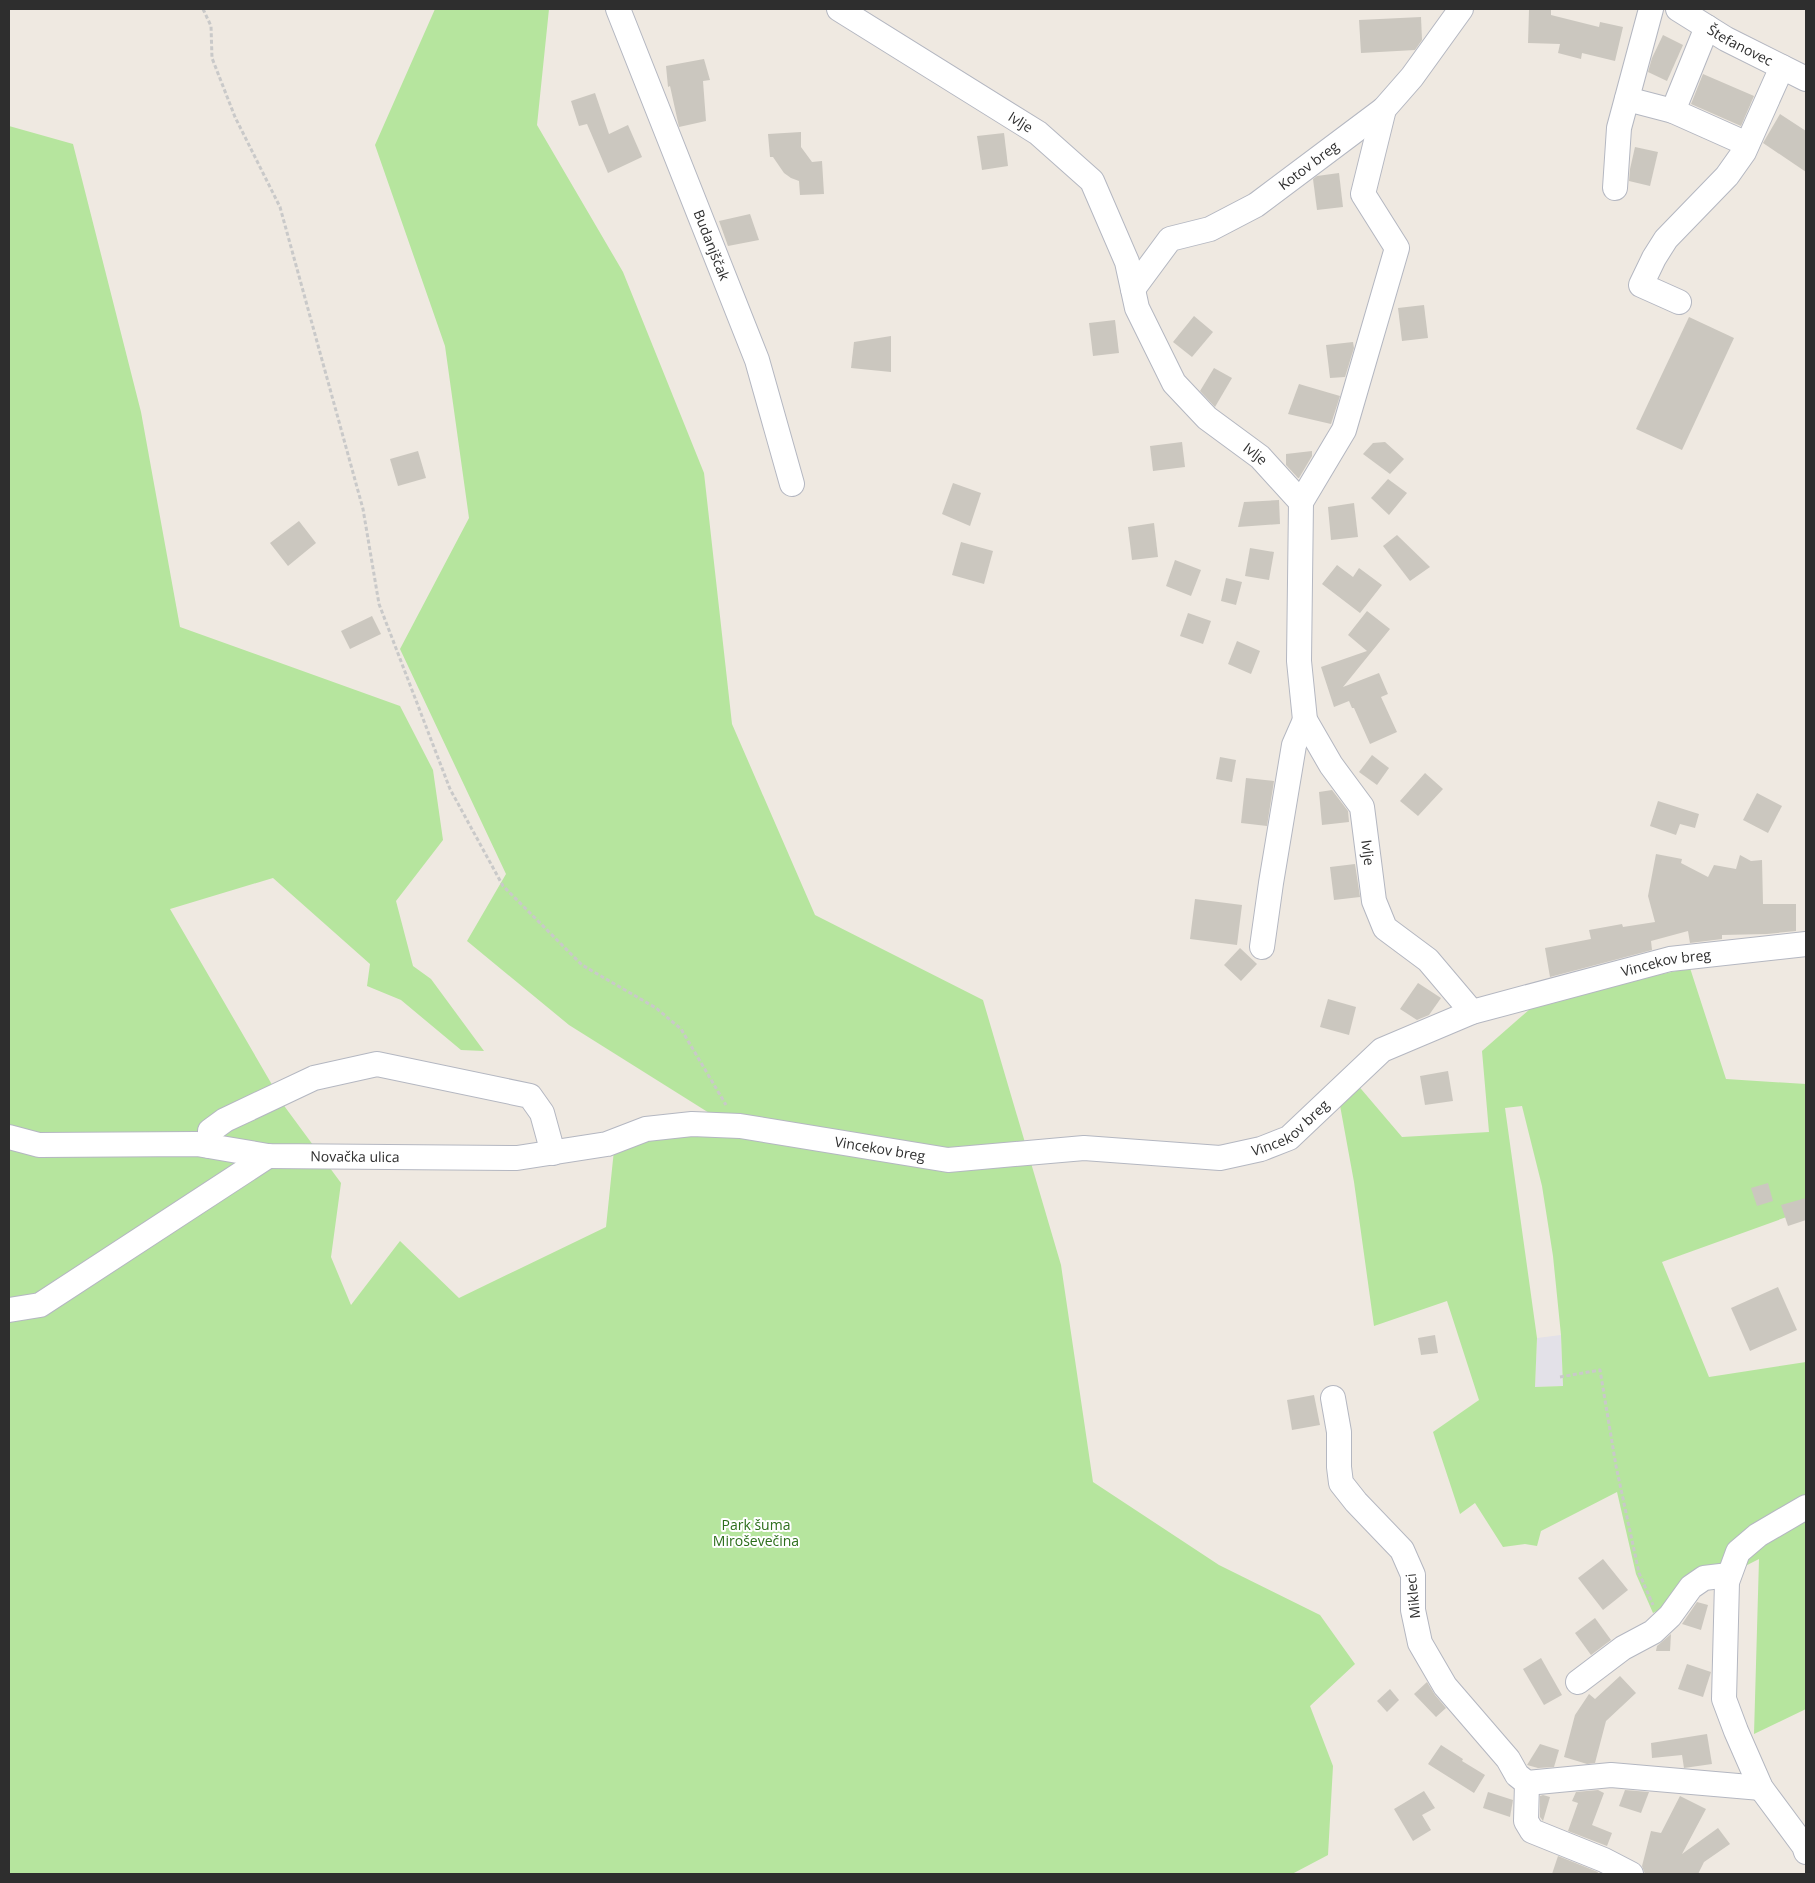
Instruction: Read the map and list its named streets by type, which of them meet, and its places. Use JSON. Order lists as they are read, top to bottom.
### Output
{
  "streets": {
    "street": [
      "Štefanovec",
      "Ivlje",
      "Kotov breg",
      "Budanjščak",
      "Vincekov breg",
      "Novačka ulica",
      "Mikleci"
    ]
  },
  "crossings": [
    ["Ivlje", "Kotov breg"],
    ["Ivlje", "Vincekov breg"],
    ["Vincekov breg", "Novačka ulica"]
  ],
  "parks": ["Park šuma Miroševečina"]
}
